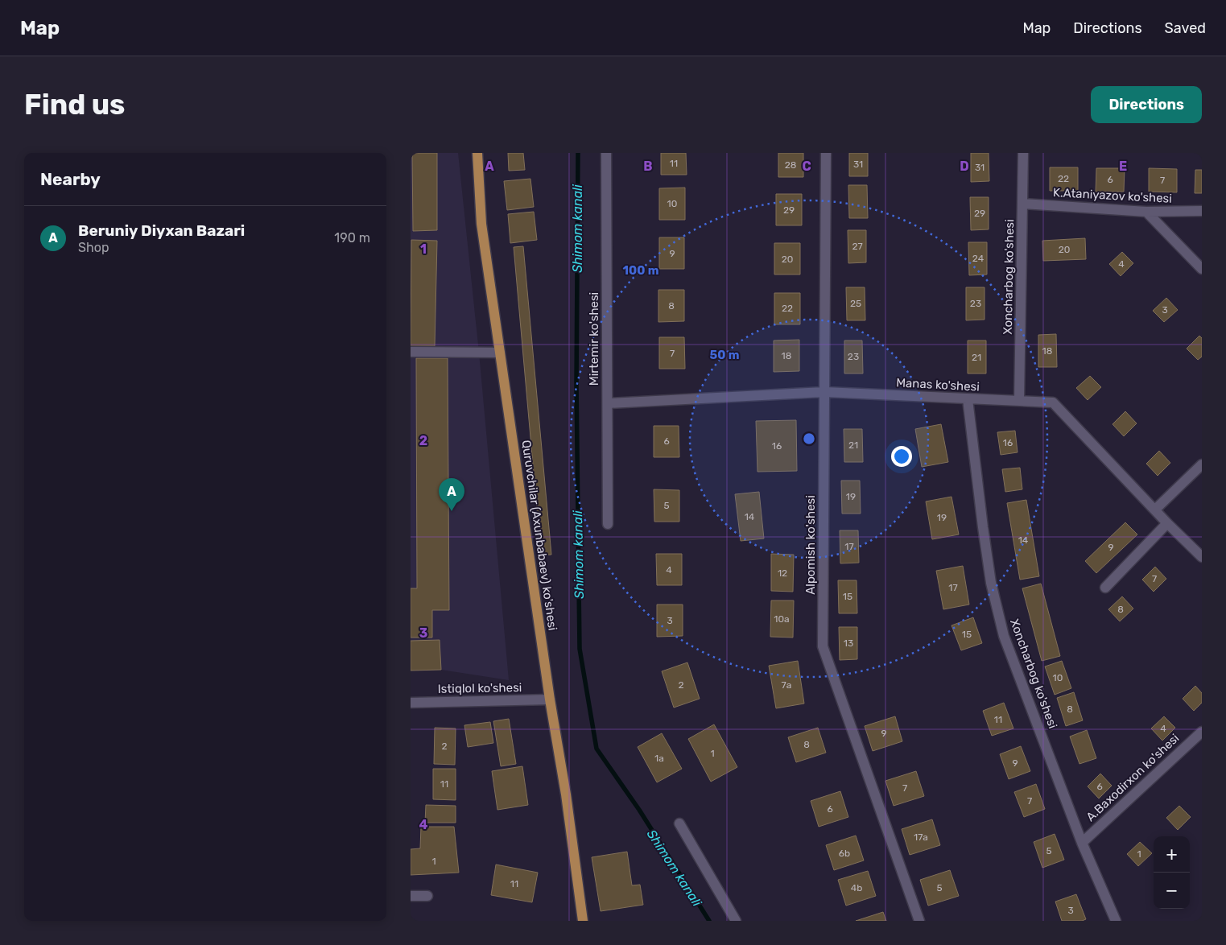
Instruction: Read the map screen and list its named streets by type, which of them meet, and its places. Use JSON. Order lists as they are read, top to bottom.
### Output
{
  "streets": {
    "main road": ["Quruvchilar (Axunbabaev) ko'shesi"],
    "street": [
      "K.Ataniyazov ko'shesi",
      "Xoncharbog ko'shesi",
      "Mirtemir ko'shesi",
      "Manas ko'shesi",
      "Alpomish ko'shesi",
      "Istiqlol ko'shesi",
      "A.Baxodirxon ko'shesi"
    ]
  },
  "crossings": [
    ["K.Ataniyazov ko'shesi", "Xoncharbog ko'shesi"],
    ["Xoncharbog ko'shesi", "Manas ko'shesi"],
    ["Xoncharbog ko'shesi", "A.Baxodirxon ko'shesi"],
    ["Mirtemir ko'shesi", "Manas ko'shesi"],
    ["Manas ko'shesi", "Alpomish ko'shesi"],
    ["Quruvchilar (Axunbabaev) ko'shesi", "Istiqlol ko'shesi"]
  ],
  "water": ["Shimom kanali"],
  "house_numbers": [
    "11",
    "31",
    "28",
    "31",
    "22",
    "6",
    "7",
    "10",
    "29",
    "29",
    "27",
    "20",
    "9",
    "24",
    "20",
    "4",
    "25",
    "23",
    "8",
    "22",
    "3",
    "18",
    "7",
    "18",
    "23",
    "21",
    "6",
    "16",
    "21",
    "16",
    "19",
    "5",
    "14",
    "19",
    "14",
    "17",
    "9",
    "4",
    "12",
    "7",
    "17",
    "15",
    "8",
    "10a",
    "3",
    "15",
    "13",
    "10",
    "2",
    "7a",
    "8",
    "11",
    "4",
    "9",
    "8",
    "2",
    "1",
    "1a",
    "9",
    "11",
    "6",
    "7",
    "7",
    "6",
    "17a",
    "5",
    "6b",
    "1",
    "1",
    "11",
    "4b",
    "5",
    "3"
  ],
  "page": {
    "header": "Map",
    "nav": ["Map", "Directions", "Saved"],
    "buttons": "Directions",
    "title": "Find us",
    "heading": "Nearby",
    "list": [
      {
        "mark": "A",
        "name": "Beruniy Diyxan Bazari",
        "note": "Shop",
        "value": "190 m"
      }
    ],
    "pins": "A",
    "map_buttons": ["+", "−"]
  },
  "grid": {
    "columns": [
      "A",
      "B",
      "C",
      "D",
      "E"
    ],
    "rows": [
      "1",
      "2",
      "3",
      "4"
    ]
  },
  "rings": ["100 m", "50 m"]
}
